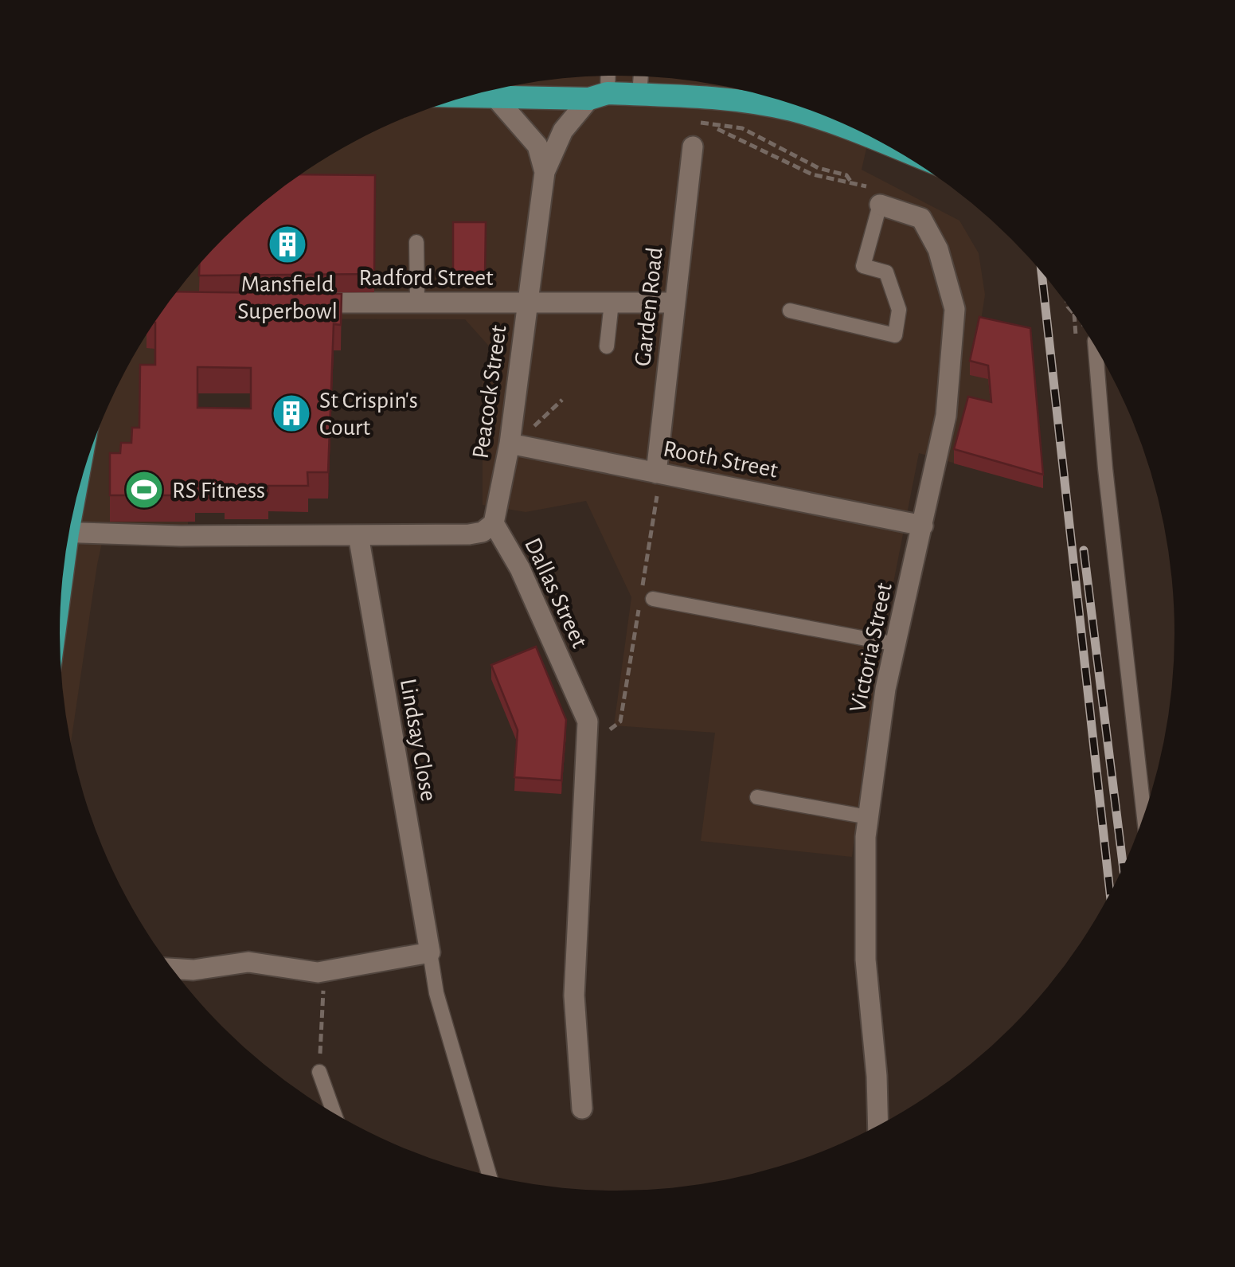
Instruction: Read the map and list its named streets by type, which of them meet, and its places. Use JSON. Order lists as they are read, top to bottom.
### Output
{
  "streets": {
    "street": [
      "Radford Street",
      "Garden Road",
      "Peacock Street",
      "Rooth Street",
      "Dallas Street",
      "Victoria Street",
      "Lindsay Close"
    ]
  },
  "crossings": [
    ["Radford Street", "Garden Road"],
    ["Radford Street", "Peacock Street"],
    ["Garden Road", "Rooth Street"],
    ["Peacock Street", "Rooth Street"],
    ["Peacock Street", "Dallas Street"],
    ["Rooth Street", "Victoria Street"],
    ["Dallas Street", "Lindsay Close"]
  ],
  "places": {
    "building": ["Mansfield Superbowl", "St Crispin's Court"],
    "sports": ["RS Fitness"]
  }
}
